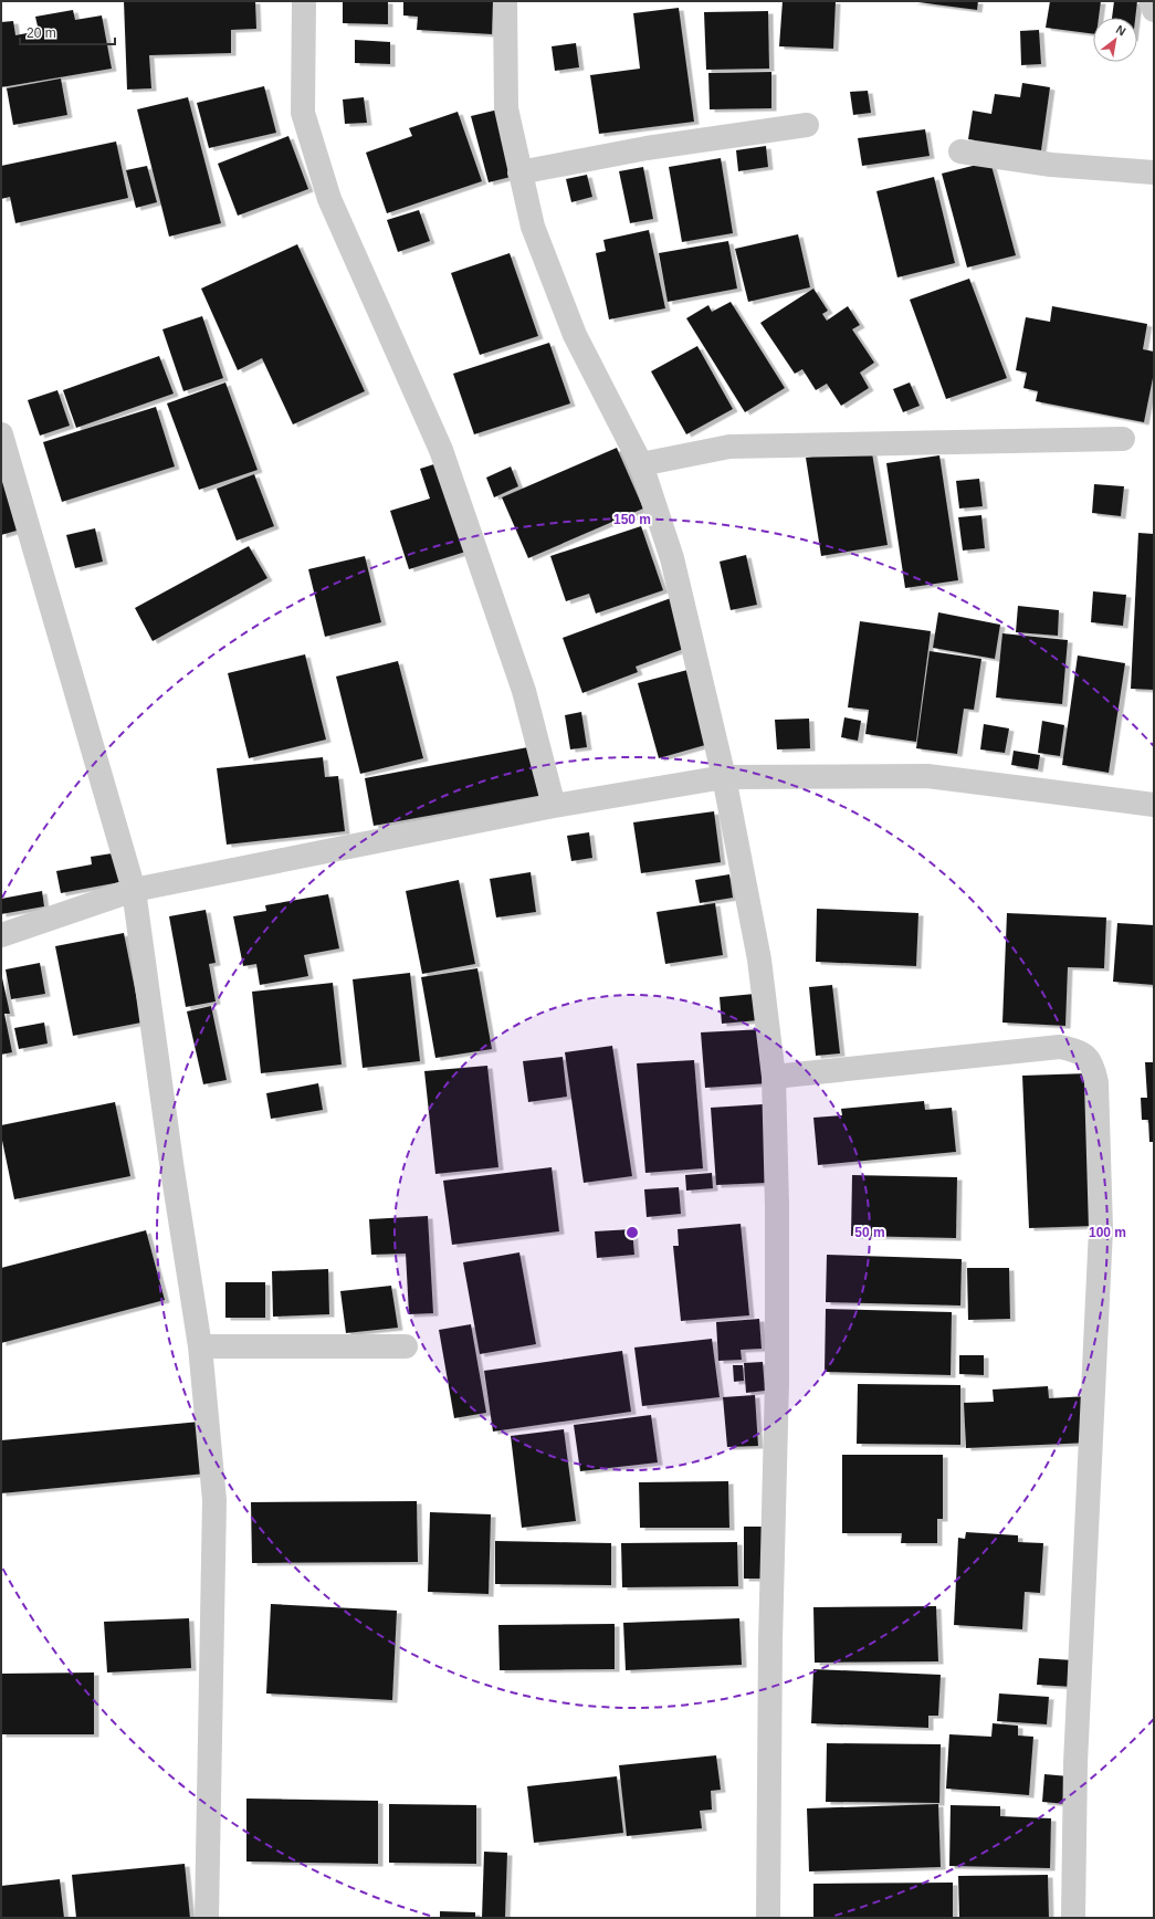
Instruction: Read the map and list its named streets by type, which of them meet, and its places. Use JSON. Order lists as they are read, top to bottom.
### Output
{
  "scale_bar": "20 m",
  "north": "top right",
  "rings": ["150 m", "50 m", "100 m"]
}
